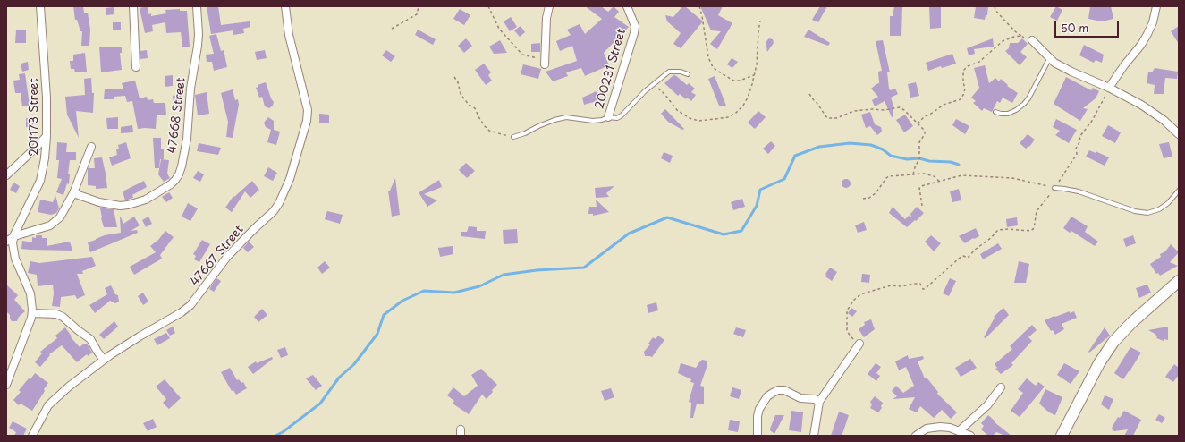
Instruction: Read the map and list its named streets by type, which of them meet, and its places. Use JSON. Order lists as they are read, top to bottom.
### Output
{
  "streets": {
    "street": [
      "200231 Street",
      "47668 Street",
      "201173 Street",
      "47667 Street"
    ]
  },
  "scale_bar": "50 m"
}
